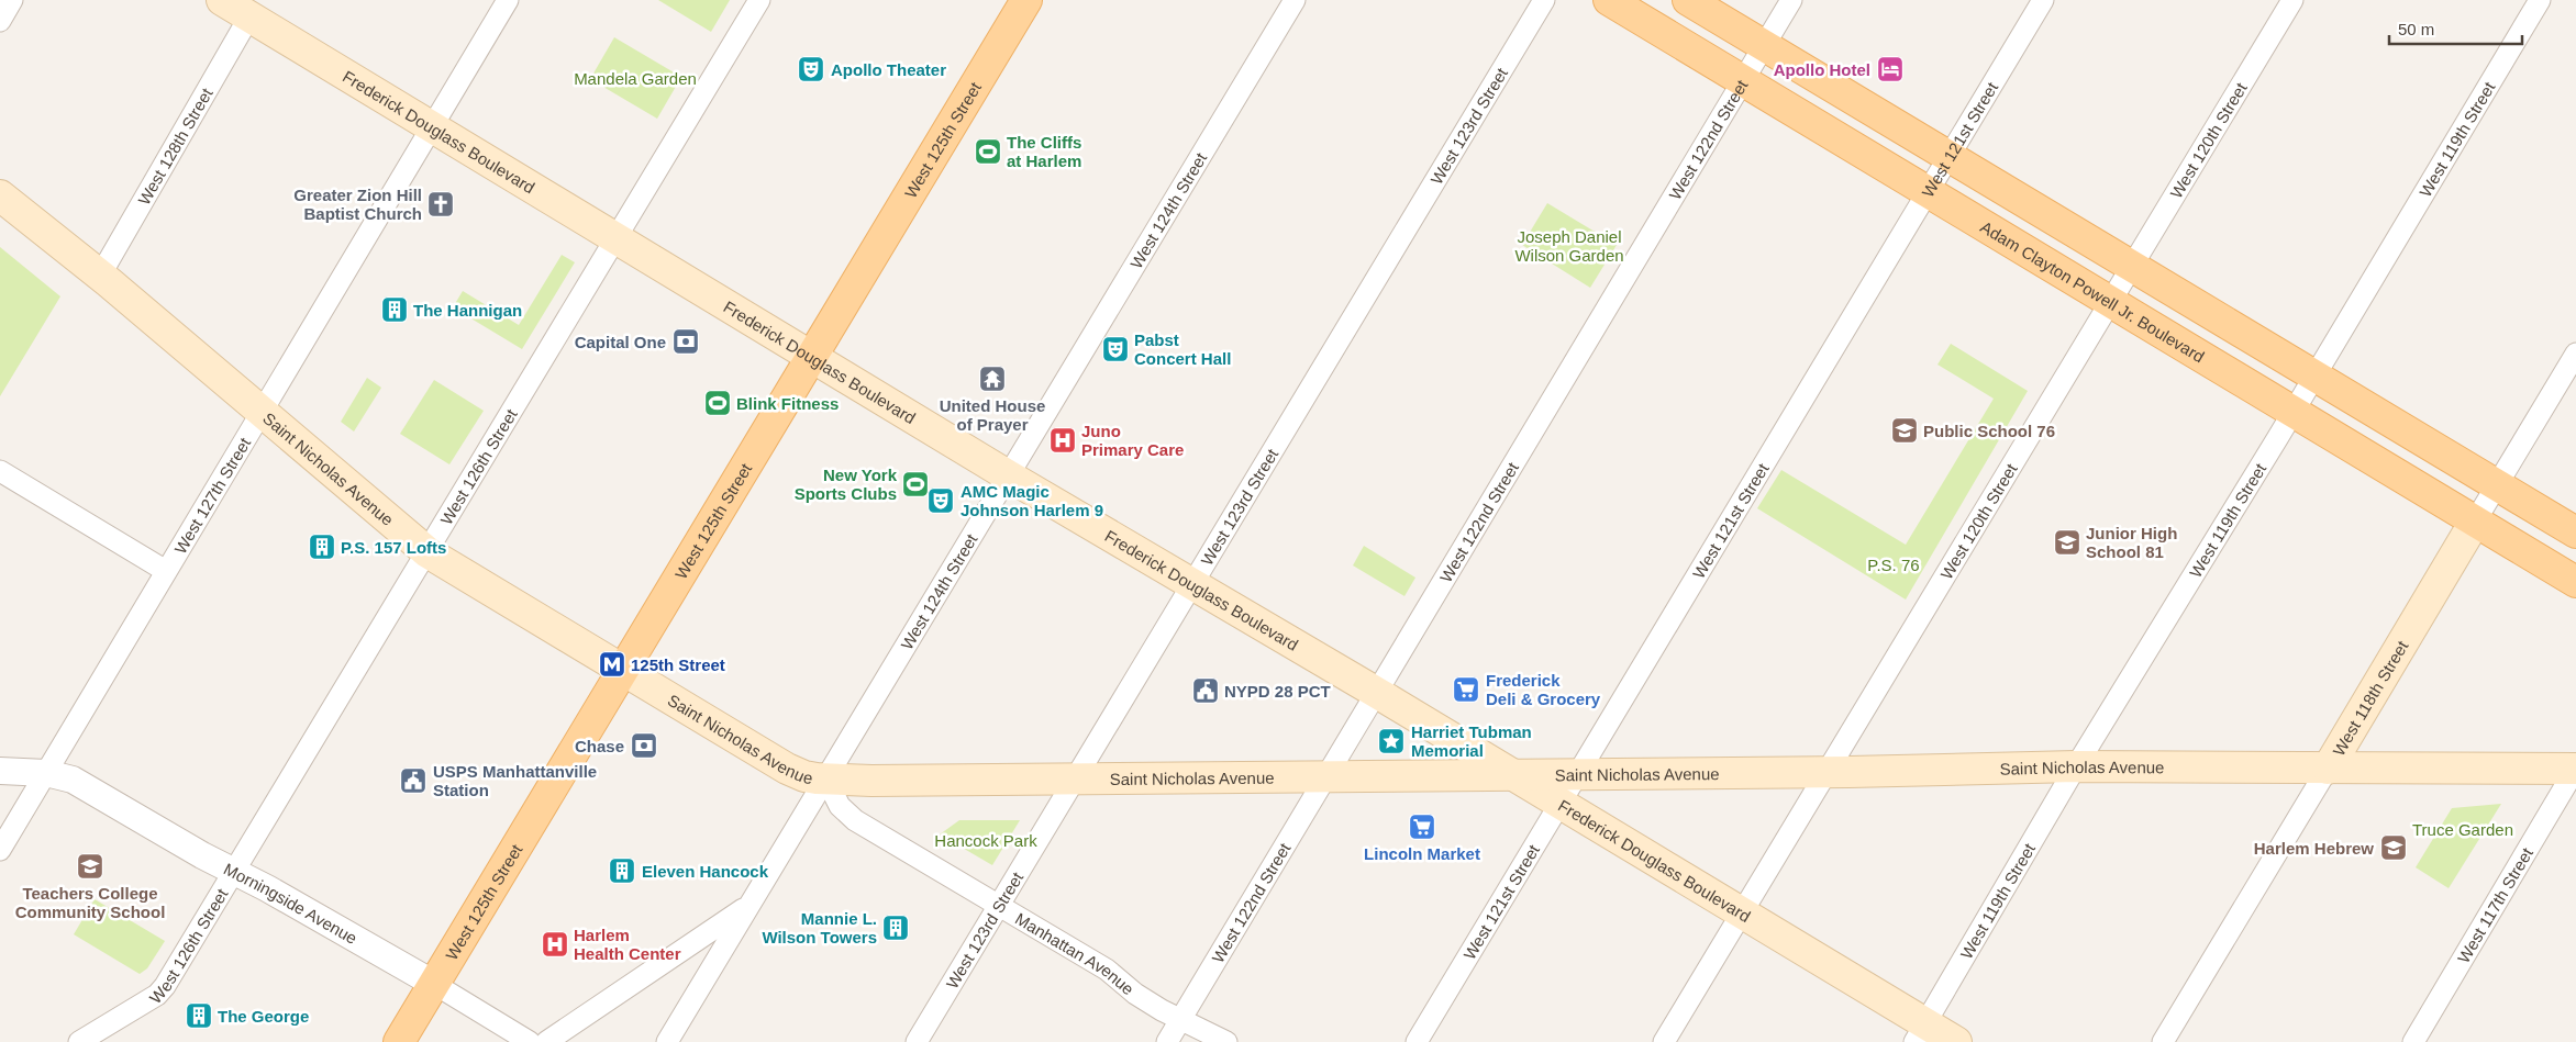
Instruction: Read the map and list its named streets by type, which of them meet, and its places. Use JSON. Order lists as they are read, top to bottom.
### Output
{
  "streets": {
    "main road": [
      "Frederick Douglass Boulevard",
      "West 125th Street",
      "Adam Clayton Powell Jr. Boulevard",
      "Saint Nicholas Avenue",
      "West 118th Street"
    ],
    "street": [
      "West 123rd Street",
      "West 122nd Street",
      "West 121st Street",
      "West 119th Street",
      "West 120th Street",
      "West 128th Street",
      "West 124th Street",
      "West 126th Street",
      "West 127th Street",
      "Morningside Avenue",
      "West 117th Street",
      "Manhattan Avenue"
    ]
  },
  "crossings": [
    ["West 123rd Street", "Frederick Douglass Boulevard"],
    ["West 123rd Street", "Saint Nicholas Avenue"],
    ["West 123rd Street", "Manhattan Avenue"],
    ["Frederick Douglass Boulevard", "West 125th Street"],
    ["Frederick Douglass Boulevard", "West 122nd Street"],
    ["Frederick Douglass Boulevard", "West 121st Street"],
    ["Frederick Douglass Boulevard", "West 119th Street"],
    ["Frederick Douglass Boulevard", "West 120th Street"],
    ["Frederick Douglass Boulevard", "West 128th Street"],
    ["Frederick Douglass Boulevard", "West 124th Street"],
    ["Frederick Douglass Boulevard", "West 126th Street"],
    ["Frederick Douglass Boulevard", "Saint Nicholas Avenue"],
    ["Frederick Douglass Boulevard", "West 127th Street"],
    ["West 125th Street", "Saint Nicholas Avenue"],
    ["West 125th Street", "Morningside Avenue"],
    ["West 122nd Street", "Adam Clayton Powell Jr. Boulevard"],
    ["West 122nd Street", "Saint Nicholas Avenue"],
    ["West 122nd Street", "Manhattan Avenue"],
    ["West 121st Street", "Adam Clayton Powell Jr. Boulevard"],
    ["West 121st Street", "Saint Nicholas Avenue"],
    ["West 119th Street", "Adam Clayton Powell Jr. Boulevard"],
    ["West 119th Street", "Saint Nicholas Avenue"],
    ["West 120th Street", "Adam Clayton Powell Jr. Boulevard"],
    ["West 120th Street", "Saint Nicholas Avenue"],
    ["West 128th Street", "Saint Nicholas Avenue"],
    ["West 124th Street", "Saint Nicholas Avenue"],
    ["West 124th Street", "Manhattan Avenue"],
    ["Adam Clayton Powell Jr. Boulevard", "West 118th Street"],
    ["West 126th Street", "Saint Nicholas Avenue"],
    ["West 126th Street", "Morningside Avenue"],
    ["Saint Nicholas Avenue", "West 127th Street"],
    ["Saint Nicholas Avenue", "West 118th Street"],
    ["Saint Nicholas Avenue", "West 117th Street"],
    ["Saint Nicholas Avenue", "Manhattan Avenue"],
    ["West 127th Street", "Morningside Avenue"]
  ],
  "parks": [
    "Mandela Garden",
    "Joseph Daniel Wilson Garden",
    "P.S. 76",
    "Truce Garden",
    "Hancock Park"
  ],
  "places": {
    "theatre": ["Apollo Theater", "Pabst Concert Hall", "AMC Magic Johnson Harlem 9"],
    "hotel": ["Apollo Hotel"],
    "sports": ["The Cliffs at Harlem", "Blink Fitness", "New York Sports Clubs"],
    "church": ["Greater Zion Hill Baptist Church"],
    "building": [
      "The Hannigan",
      "P.S. 157 Lofts",
      "Eleven Hancock",
      "Mannie L. Wilson Towers",
      "The George"
    ],
    "bank": ["Capital One", "Chase"],
    "temple": ["United House of Prayer"],
    "school or university": [
      "Public School 76",
      "Junior High School 81",
      "Harlem Hebrew",
      "Teachers College Community School"
    ],
    "hospital": ["Juno Primary Care", "Harlem Health Center"],
    "metro station": ["125th Street"],
    "supermarket": ["Frederick Deli & Grocery", "Lincoln Market"],
    "public building": ["NYPD 28 PCT", "USPS Manhattanville Station"],
    "place": ["Harriet Tubman Memorial"]
  },
  "scale_bar": "50 m"
}
